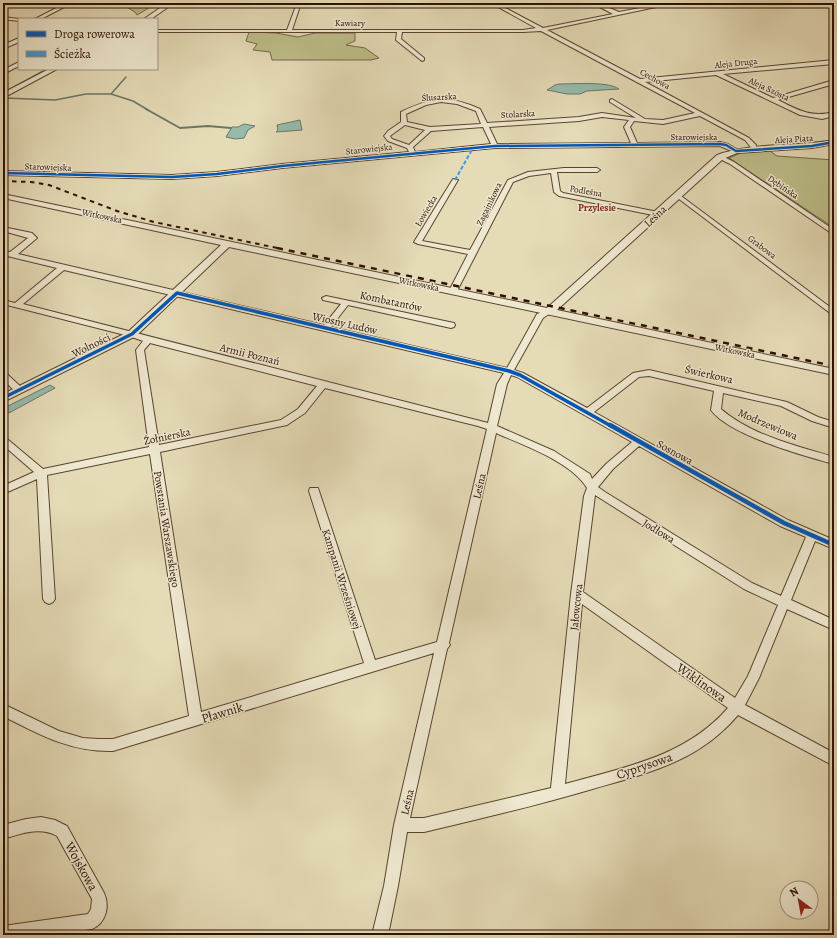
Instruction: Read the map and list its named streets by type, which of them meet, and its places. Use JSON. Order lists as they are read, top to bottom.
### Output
{
  "streets": {
    "street": [
      "Kawiary",
      "Aleja Druga",
      "Cechowa",
      "Aleja Szósta",
      "Ślusarska",
      "Stolarska",
      "Starowiejska",
      "Aleja Piąta",
      "Dębińska",
      "Podleśna",
      "Zagajnikowa",
      "Łowiecka",
      "Witkowska",
      "Leśna",
      "Grabowa",
      "Kombatantów",
      "Wiosny Ludów",
      "Wolności",
      "Armii Poznań",
      "Świerkowa",
      "Modrzewiowa",
      "Żołnierska",
      "Sosnowa",
      "Powstania Warszawskiego",
      "Jodłowa",
      "Kampanii Wrześniowej",
      "Jałowcowa",
      "Wiklinowa",
      "Pławnik",
      "Cyprysowa",
      "Wojskowa"
    ]
  },
  "crossings": [
    ["Kawiary", "Cechowa"],
    ["Aleja Druga", "Cechowa"],
    ["Aleja Druga", "Aleja Szósta"],
    ["Cechowa", "Stolarska"],
    ["Cechowa", "Aleja Piąta"],
    ["Cechowa", "Leśna"],
    ["Ślusarska", "Stolarska"],
    ["Ślusarska", "Starowiejska"],
    ["Starowiejska", "Leśna"],
    ["Aleja Piąta", "Leśna"],
    ["Dębińska", "Leśna"],
    ["Podleśna", "Zagajnikowa"],
    ["Podleśna", "Leśna"],
    ["Zagajnikowa", "Łowiecka"],
    ["Zagajnikowa", "Witkowska"],
    ["Witkowska", "Leśna"],
    ["Witkowska", "Wolności"],
    ["Leśna", "Grabowa"],
    ["Leśna", "Wiosny Ludów"],
    ["Leśna", "Armii Poznań"],
    ["Leśna", "Sosnowa"],
    ["Leśna", "Jodłowa"],
    ["Leśna", "Pławnik"],
    ["Leśna", "Cyprysowa"],
    ["Wiosny Ludów", "Wolności"],
    ["Wiosny Ludów", "Sosnowa"],
    ["Wolności", "Armii Poznań"],
    ["Armii Poznań", "Żołnierska"],
    ["Armii Poznań", "Powstania Warszawskiego"],
    ["Armii Poznań", "Jodłowa"],
    ["Świerkowa", "Modrzewiowa"],
    ["Świerkowa", "Sosnowa"],
    ["Żołnierska", "Powstania Warszawskiego"],
    ["Sosnowa", "Jałowcowa"],
    ["Sosnowa", "Cyprysowa"],
    ["Powstania Warszawskiego", "Pławnik"],
    ["Jodłowa", "Jałowcowa"],
    ["Jodłowa", "Cyprysowa"],
    ["Kampanii Wrześniowej", "Pławnik"],
    ["Jałowcowa", "Wiklinowa"],
    ["Jałowcowa", "Cyprysowa"],
    ["Wiklinowa", "Cyprysowa"]
  ],
  "districts": ["Przylesie"],
  "legend": ["Droga rowerowa", "Ścieżka"],
  "north": "top left"
}
